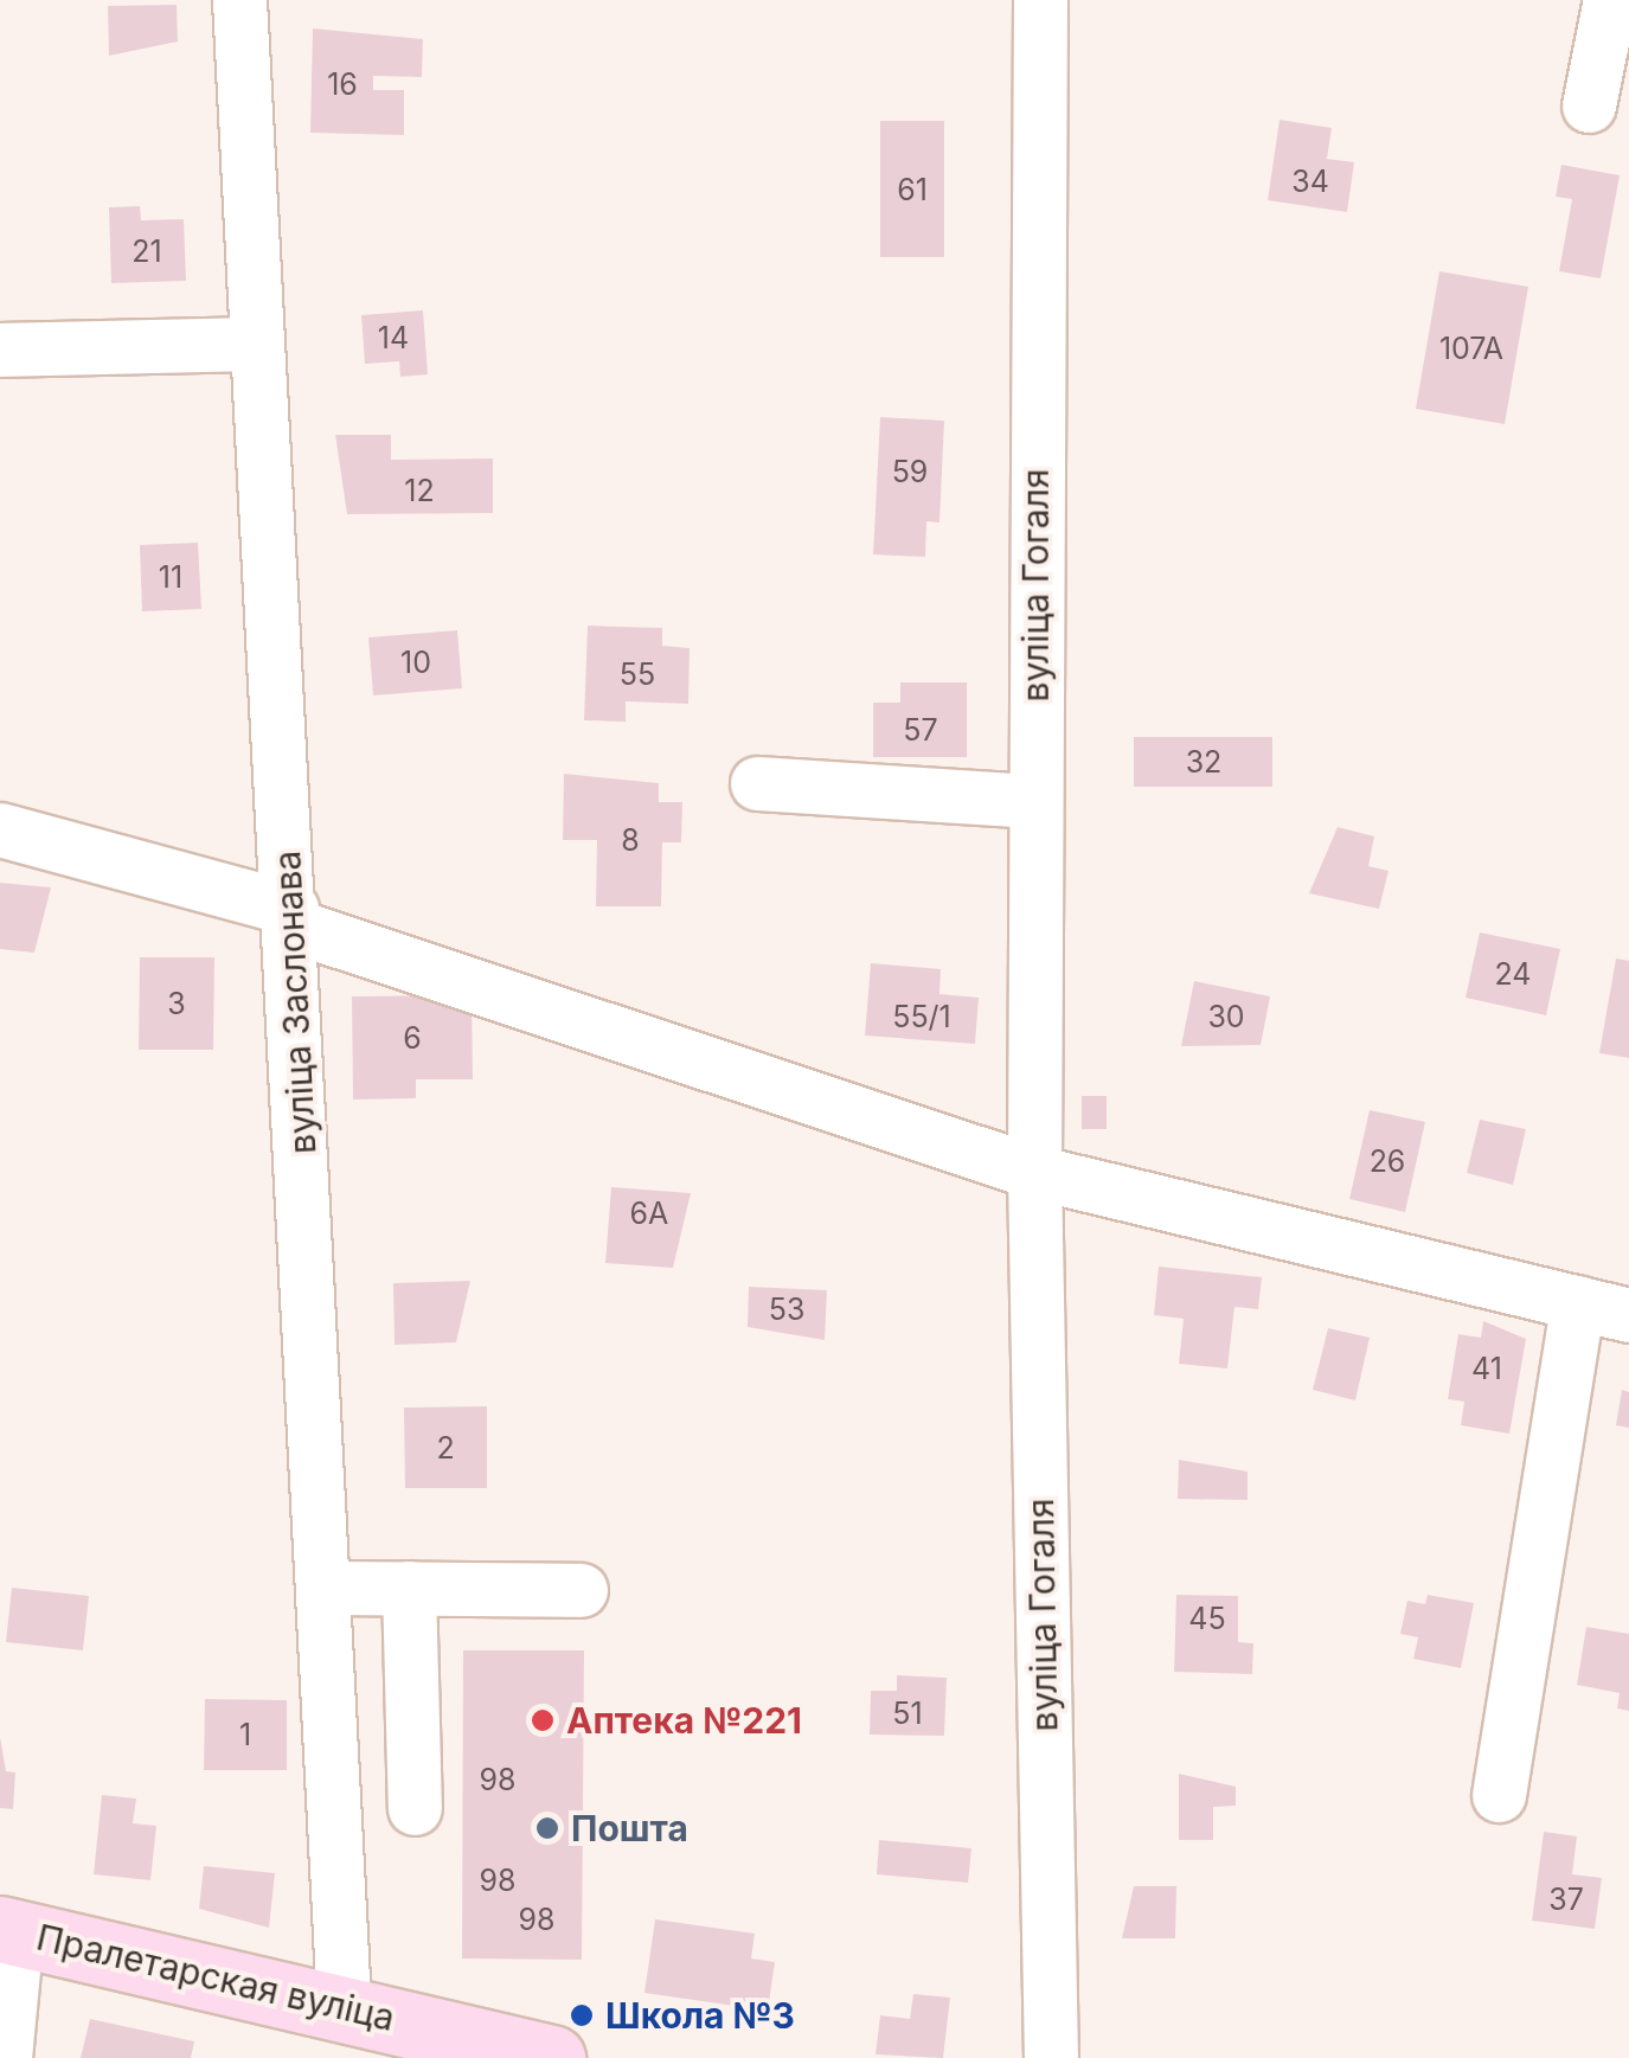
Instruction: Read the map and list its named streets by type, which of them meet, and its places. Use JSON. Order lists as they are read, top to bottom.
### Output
{
  "streets": {
    "main road": ["Пралетарская вуліца"],
    "street": ["вуліца Гогаля", "вуліца Заслонава"]
  },
  "crossings": [
    ["вуліца Заслонава", "Пралетарская вуліца"]
  ],
  "places": ["Аптека №221", "Пошта", "Школа №3"],
  "house_numbers": [
    "16",
    "34",
    "61",
    "21",
    "14",
    "107А",
    "59",
    "12",
    "11",
    "10",
    "55",
    "57",
    "32",
    "8",
    "24",
    "3",
    "55/1",
    "30",
    "6",
    "26",
    "6А",
    "53",
    "41",
    "2",
    "45",
    "51",
    "1",
    "98",
    "98",
    "37",
    "98"
  ]
}
